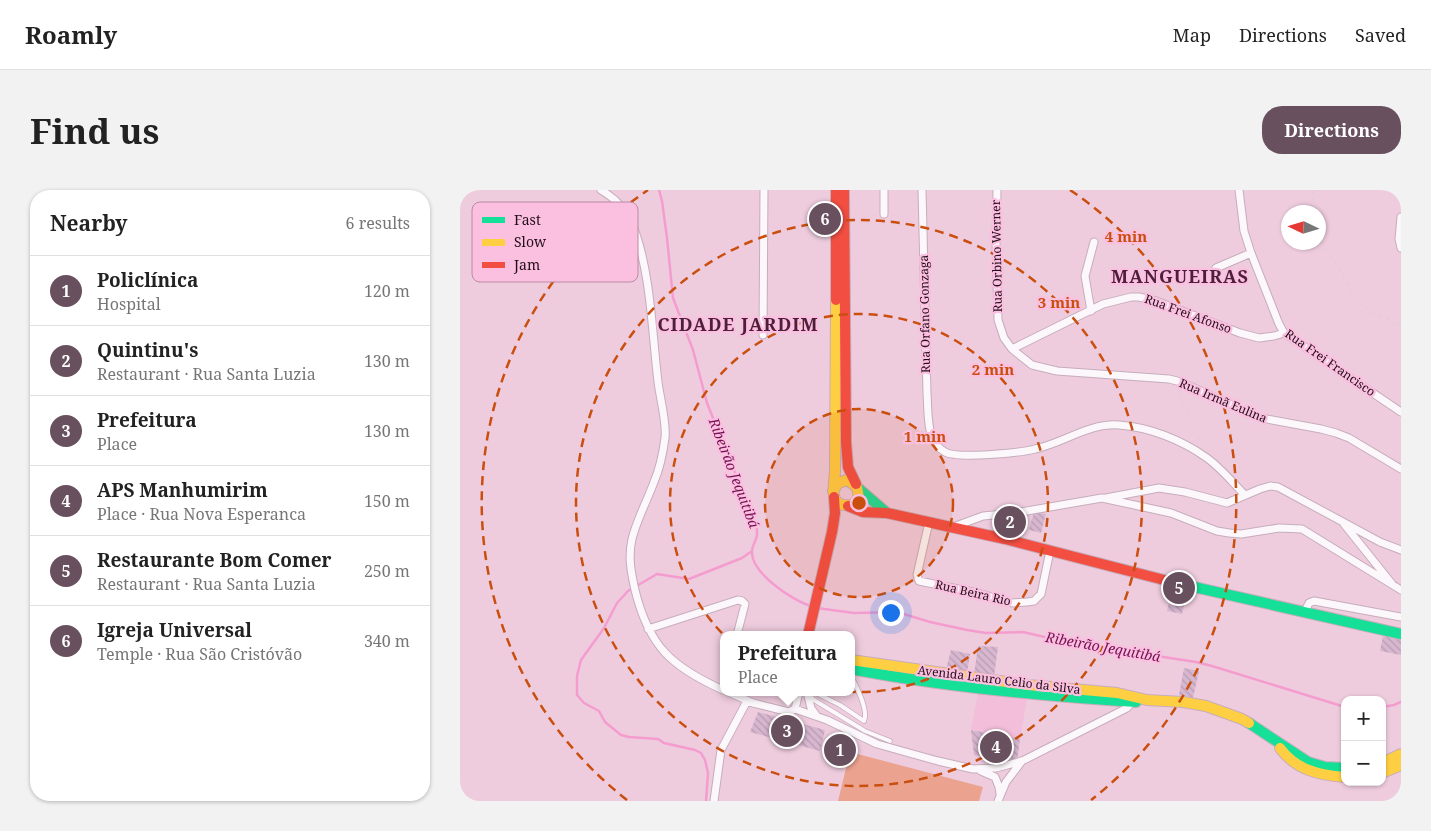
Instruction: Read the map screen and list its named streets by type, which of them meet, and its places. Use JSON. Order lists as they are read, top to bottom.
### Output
{
  "streets": {
    "street": [
      "Rua Orbino Werner",
      "Rua Orfano Gonzaga",
      "Rua Frei Afonso",
      "Rua Frei Francisco",
      "Rua Irmã Eulina",
      "Rua Beira Rio",
      "Avenida Lauro Celio da Silva"
    ]
  },
  "crossings": [
    ["Rua Orbino Werner", "Rua Frei Afonso"],
    ["Rua Orbino Werner", "Rua Irmã Eulina"],
    ["Rua Frei Afonso", "Rua Frei Francisco"],
    ["Rua Frei Afonso", "Rua Irmã Eulina"]
  ],
  "districts": ["MANGUEIRAS", "CIDADE JARDIM"],
  "water": ["Ribeirão Jequitibá"],
  "legend": ["Fast", "Slow", "Jam"],
  "north": "left",
  "page": {
    "header": "Roamly",
    "nav": ["Map", "Directions", "Saved"],
    "buttons": "Directions",
    "title": "Find us",
    "heading": ["Nearby", "6 results"],
    "pins": [
      "6",
      "2",
      "5",
      "3",
      "4",
      "1"
    ],
    "list": [
      {
        "mark": "1",
        "name": "Policlínica",
        "note": "Hospital",
        "value": "120 m"
      },
      {
        "mark": "2",
        "name": "Quintinu's",
        "note": "Restaurant · Rua Santa Luzia",
        "value": "130 m"
      },
      {
        "mark": "3",
        "name": "Prefeitura",
        "note": "Place",
        "value": "130 m"
      },
      {
        "mark": "4",
        "name": "APS Manhumirim",
        "note": "Place · Rua Nova Esperanca",
        "value": "150 m"
      },
      {
        "mark": "5",
        "name": "Restaurante Bom Comer",
        "note": "Restaurant · Rua Santa Luzia",
        "value": "250 m"
      },
      {
        "mark": "6",
        "name": "Igreja Universal",
        "note": "Temple · Rua São Cristóvão",
        "value": "340 m"
      }
    ],
    "popup": ["Prefeitura", "Place"],
    "map_buttons": ["+", "−"]
  },
  "rings": [
    "4 min",
    "3 min",
    "2 min",
    "1 min"
  ]
}
